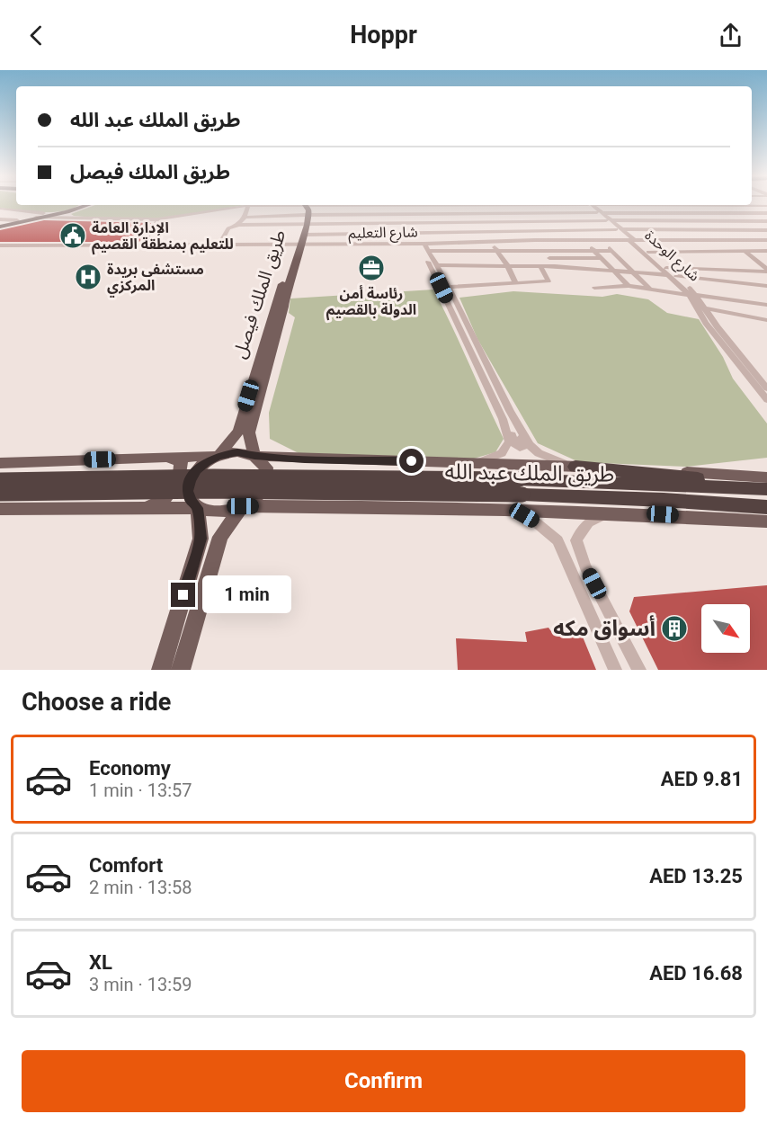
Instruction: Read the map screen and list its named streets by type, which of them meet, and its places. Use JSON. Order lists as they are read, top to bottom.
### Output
{
  "streets": {
    "highway": ["طريق الملك عبد الله"],
    "main road": ["طريق الملك فيصل"],
    "street": ["شارع التعليم", "شارع الوحدة"]
  },
  "crossings": [
    ["شارع التعليم", "شارع الوحدة"],
    ["شارع التعليم", "طريق الملك فيصل"],
    ["طريق الملك فيصل", "طريق الملك عبد الله"]
  ],
  "places": {
    "public building": ["الإدارة العامة للتعليم بمنطقة القصيم"],
    "office": ["رئاسة أمن الدولة بالقصيم"],
    "hospital": ["مستشفى بريدة المركزي"],
    "building": ["أسواق مكه"]
  },
  "north": "bottom right",
  "page": {
    "header": "Hoppr",
    "banner": ["طريق الملك عبد الله", "طريق الملك فيصل"],
    "bubble": "1 min",
    "heading": "Choose a ride",
    "list": [
      {
        "name": "Economy",
        "note": "1 min · 13:57",
        "value": "AED 9.81"
      },
      {
        "name": "Comfort",
        "note": "2 min · 13:58",
        "value": "AED 13.25"
      },
      {
        "name": "XL",
        "note": "3 min · 13:59",
        "value": "AED 16.68"
      }
    ],
    "buttons": "Confirm"
  }
}
